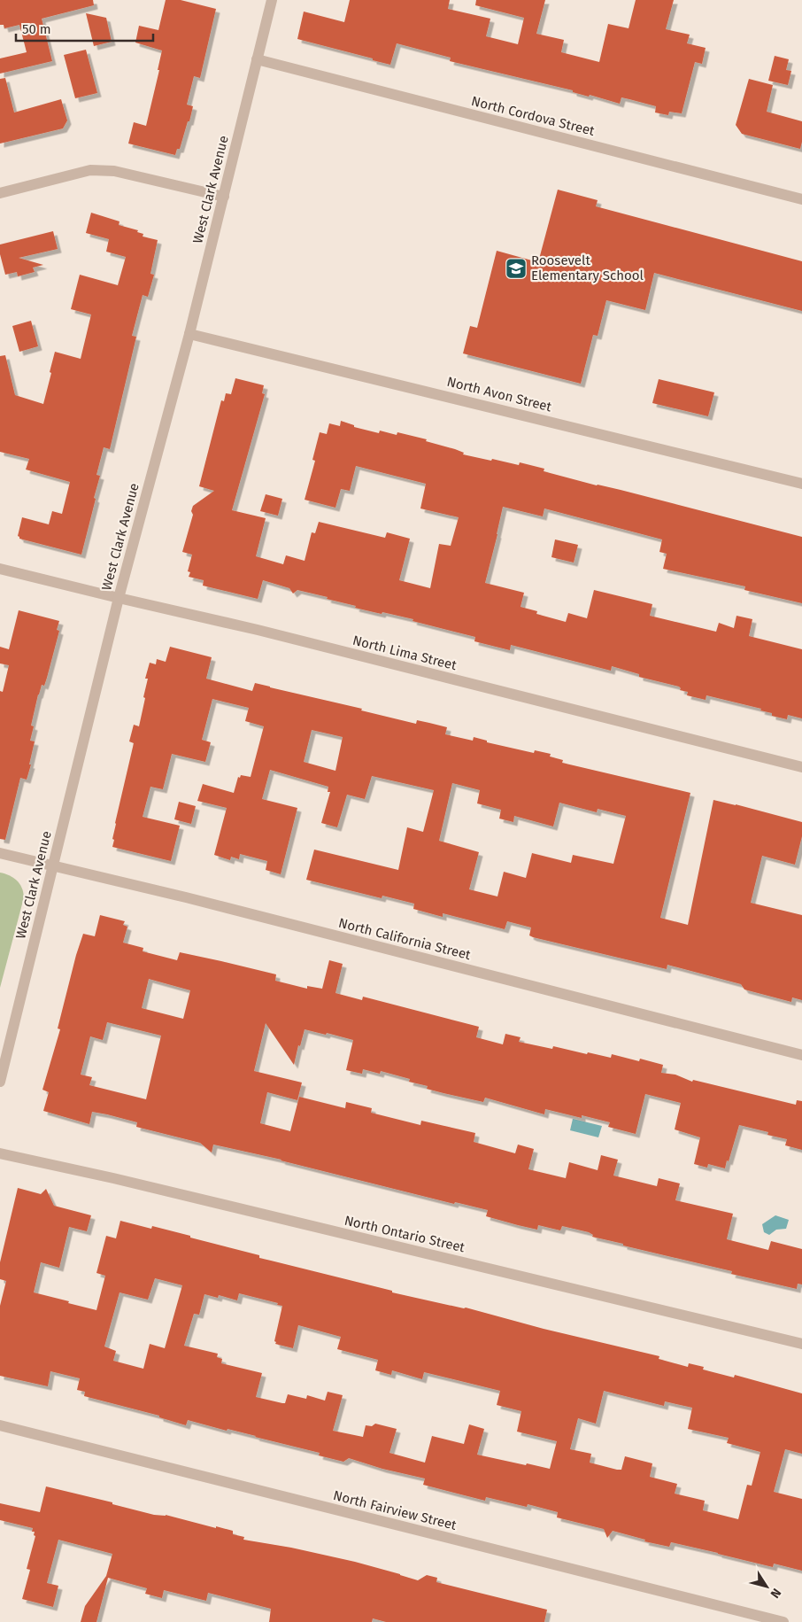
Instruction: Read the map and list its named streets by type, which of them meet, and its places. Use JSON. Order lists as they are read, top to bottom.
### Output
{
  "streets": {
    "street": [
      "North Cordova Street",
      "West Clark Avenue",
      "North Avon Street",
      "North Lima Street",
      "North California Street",
      "North Ontario Street",
      "North Fairview Street"
    ]
  },
  "crossings": [
    ["North Cordova Street", "West Clark Avenue"],
    ["West Clark Avenue", "North Avon Street"],
    ["West Clark Avenue", "North Lima Street"],
    ["West Clark Avenue", "North California Street"]
  ],
  "places": {
    "school or university": ["Roosevelt Elementary School"]
  },
  "scale_bar": "50 m",
  "north": "bottom right"
}
